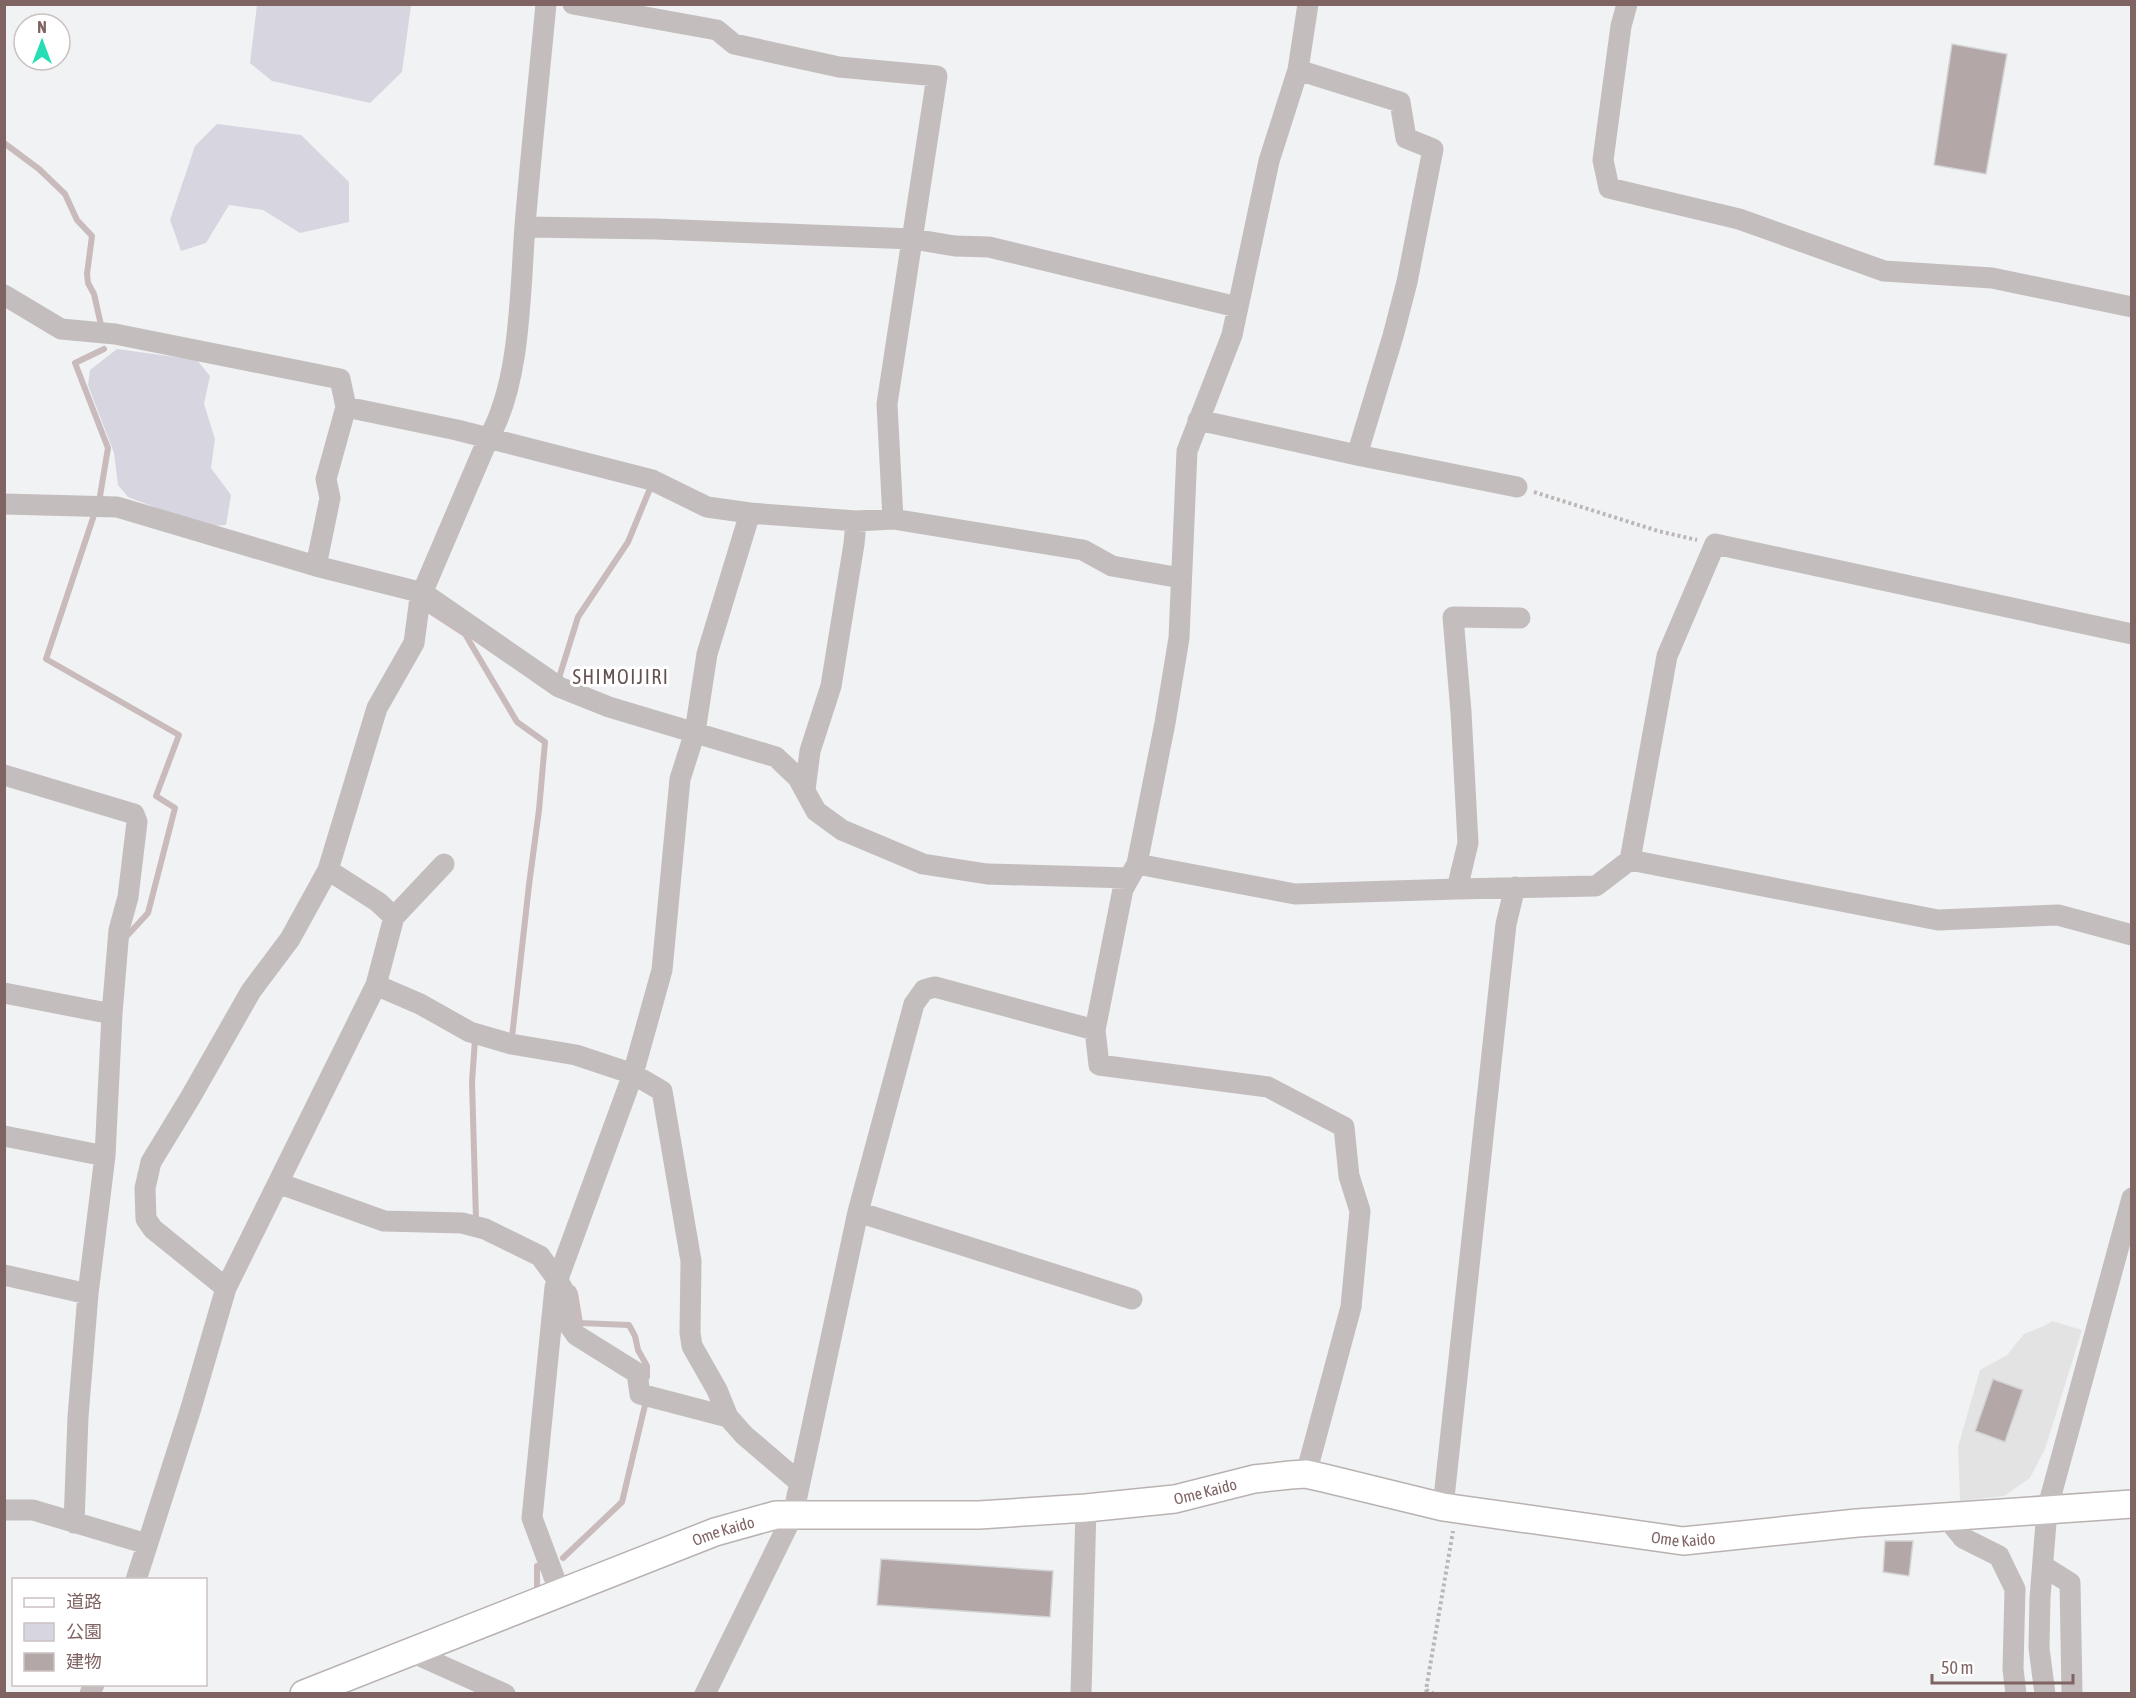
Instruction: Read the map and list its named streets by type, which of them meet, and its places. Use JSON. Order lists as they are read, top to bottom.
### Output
{
  "streets": {
    "main road": ["Ome Kaido"]
  },
  "districts": ["SHIMOIJIRI"],
  "legend": ["道路", "公園", "建物"],
  "scale_bar": "50 m",
  "north": "top"
}
